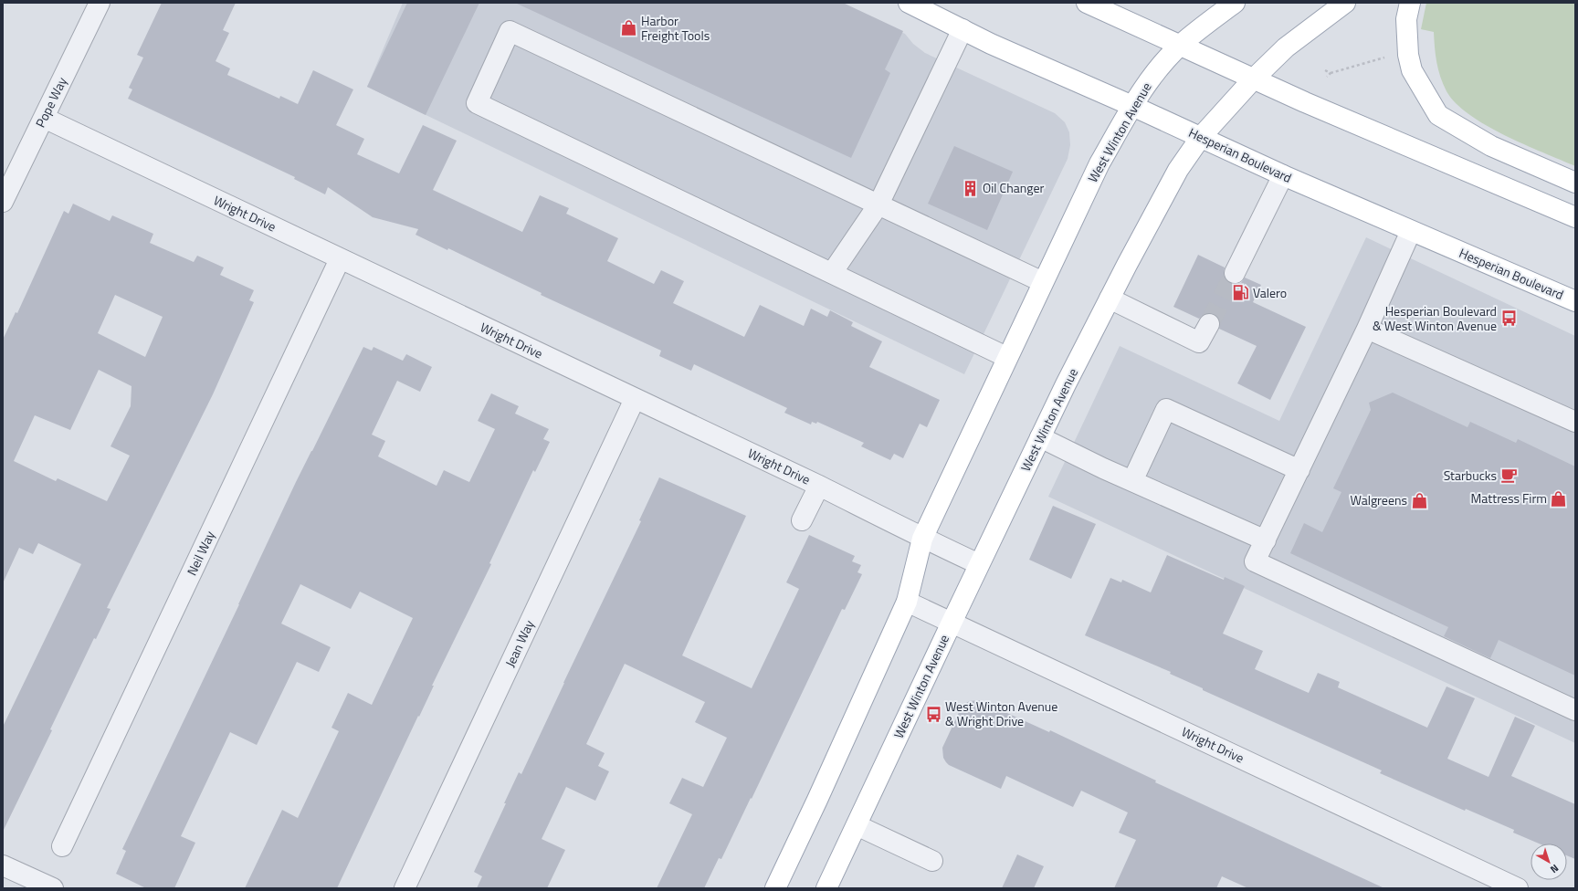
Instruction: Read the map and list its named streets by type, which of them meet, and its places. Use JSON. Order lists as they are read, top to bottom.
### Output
{
  "streets": {
    "main road": ["West Winton Avenue", "Hesperian Boulevard"],
    "street": [
      "Pope Way",
      "Wright Drive",
      "Neil Way",
      "Jean Way"
    ]
  },
  "crossings": [
    ["Pope Way", "Wright Drive"],
    ["West Winton Avenue", "Hesperian Boulevard"],
    ["West Winton Avenue", "Wright Drive"],
    ["Wright Drive", "Neil Way"],
    ["Wright Drive", "Jean Way"]
  ],
  "places": {
    "shop": ["Harbor Freight Tools", "Mattress Firm", "Walgreens"],
    "building": ["Oil Changer"],
    "fuel station": ["Valero"],
    "bus stop": ["Hesperian Boulevard & West Winton Avenue", "West Winton Avenue & Wright Drive"],
    "cafe": ["Starbucks"]
  },
  "north": "bottom right"
}
